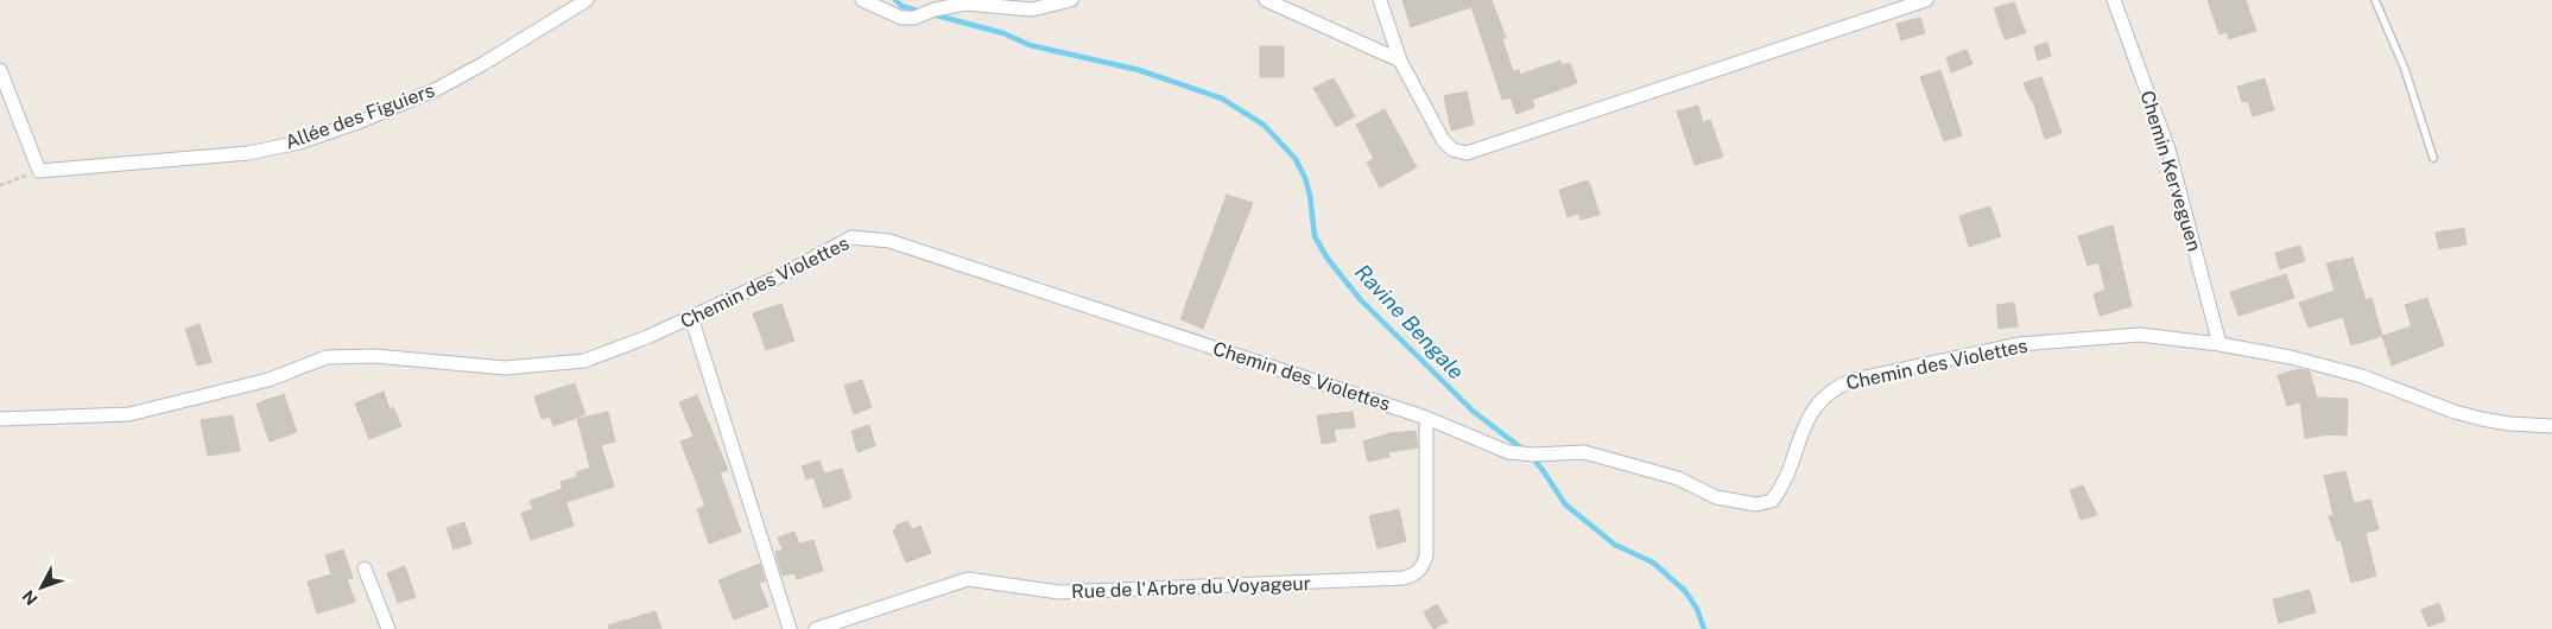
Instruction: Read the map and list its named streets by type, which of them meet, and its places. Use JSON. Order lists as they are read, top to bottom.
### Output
{
  "streets": {
    "street": [
      "Allée des Figuiers",
      "Chemin Kerveguen",
      "Chemin des Violettes",
      "Rue de l'Arbre du Voyageur"
    ]
  },
  "crossings": [
    ["Chemin Kerveguen", "Chemin des Violettes"],
    ["Chemin des Violettes", "Rue de l'Arbre du Voyageur"]
  ],
  "water": ["Ravine Bengale"],
  "north": "bottom left"
}
